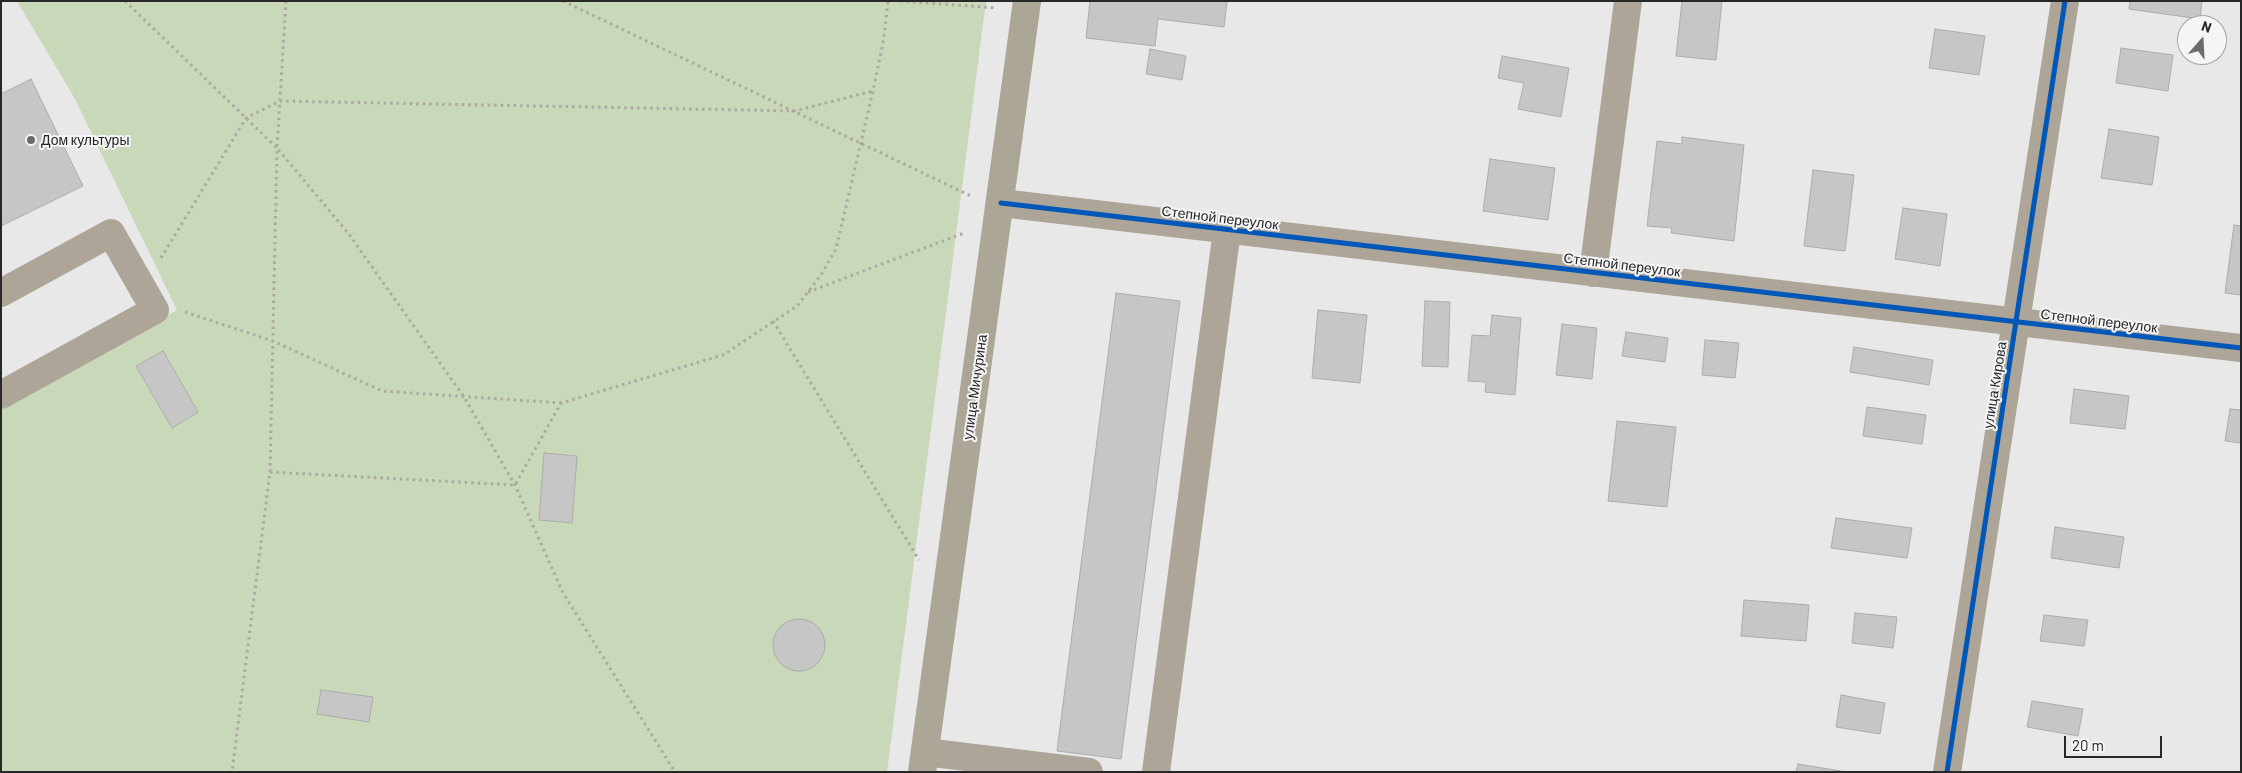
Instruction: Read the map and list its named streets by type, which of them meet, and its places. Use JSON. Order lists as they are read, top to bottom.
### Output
{
  "streets": {
    "main road": ["улица Мичурина"],
    "street": ["Степной переулок", "улица Кирова"]
  },
  "crossings": [
    ["Степной переулок", "улица Кирова"],
    ["Степной переулок", "улица Мичурина"]
  ],
  "places": ["Дом культуры"],
  "scale_bar": "20 m",
  "north": "top"
}
